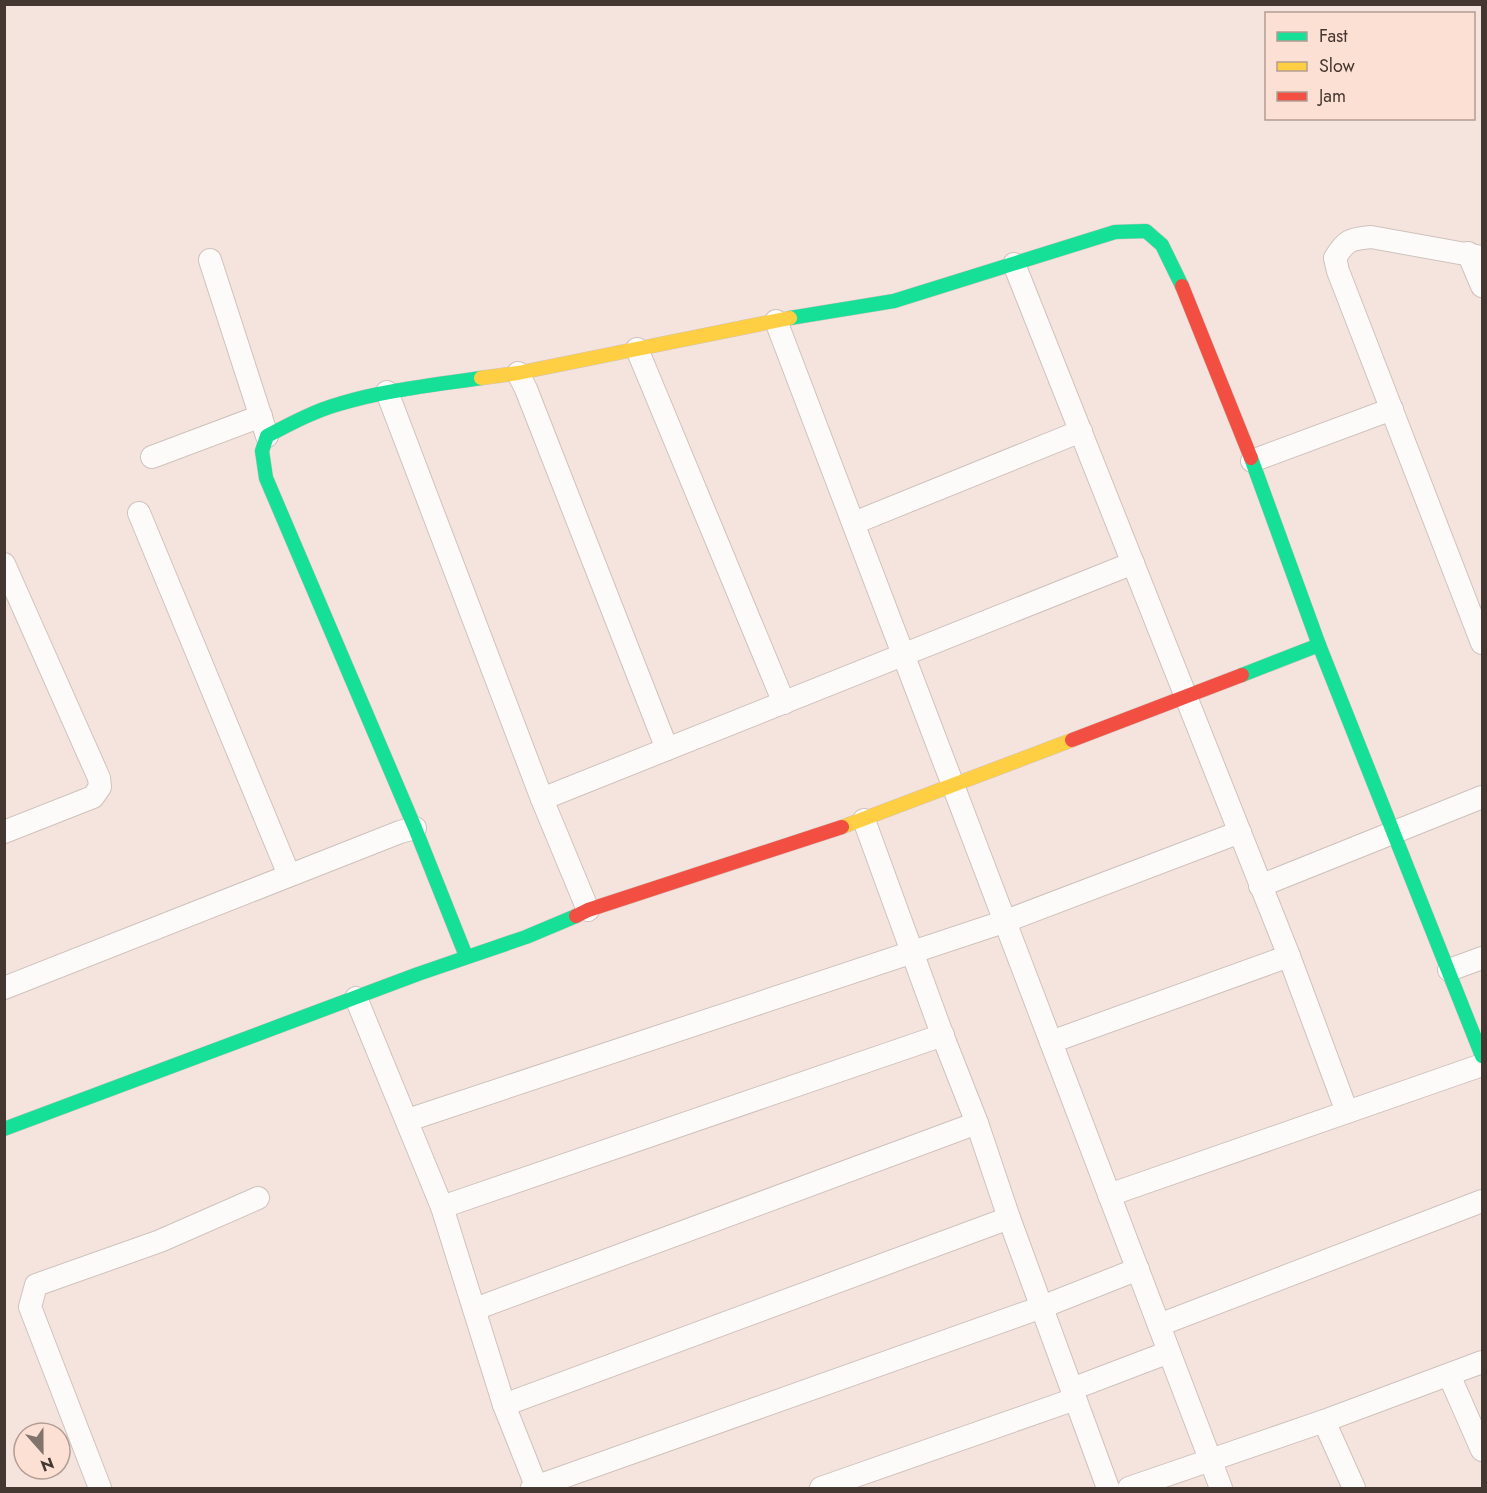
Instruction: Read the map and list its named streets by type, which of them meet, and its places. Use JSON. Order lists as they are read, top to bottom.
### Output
{
  "legend": ["Fast", "Slow", "Jam"],
  "north": "bottom"
}
